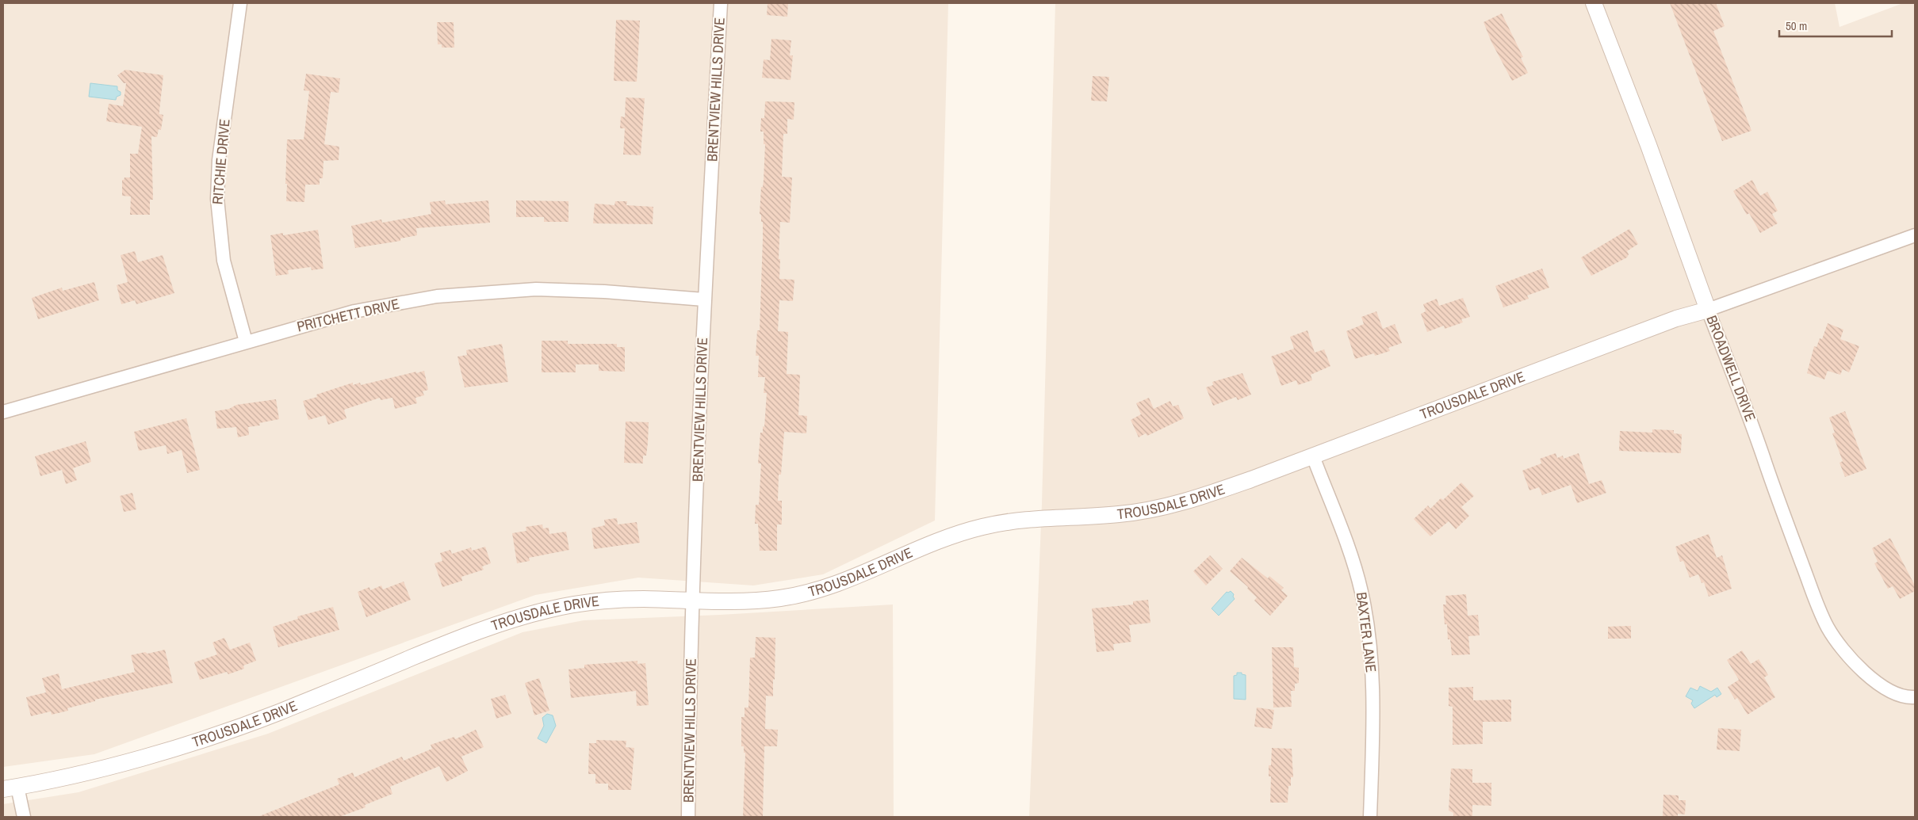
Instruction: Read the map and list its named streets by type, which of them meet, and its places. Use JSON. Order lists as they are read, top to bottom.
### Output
{
  "streets": {
    "street": [
      "BRENTVIEW HILLS DRIVE",
      "RITCHIE DRIVE",
      "PRITCHETT DRIVE",
      "BROADWELL DRIVE",
      "TROUSDALE DRIVE",
      "BAXTER LANE"
    ]
  },
  "crossings": [
    ["BRENTVIEW HILLS DRIVE", "PRITCHETT DRIVE"],
    ["BRENTVIEW HILLS DRIVE", "TROUSDALE DRIVE"],
    ["RITCHIE DRIVE", "PRITCHETT DRIVE"],
    ["BROADWELL DRIVE", "TROUSDALE DRIVE"],
    ["TROUSDALE DRIVE", "BAXTER LANE"]
  ],
  "scale_bar": "50 m"
}
